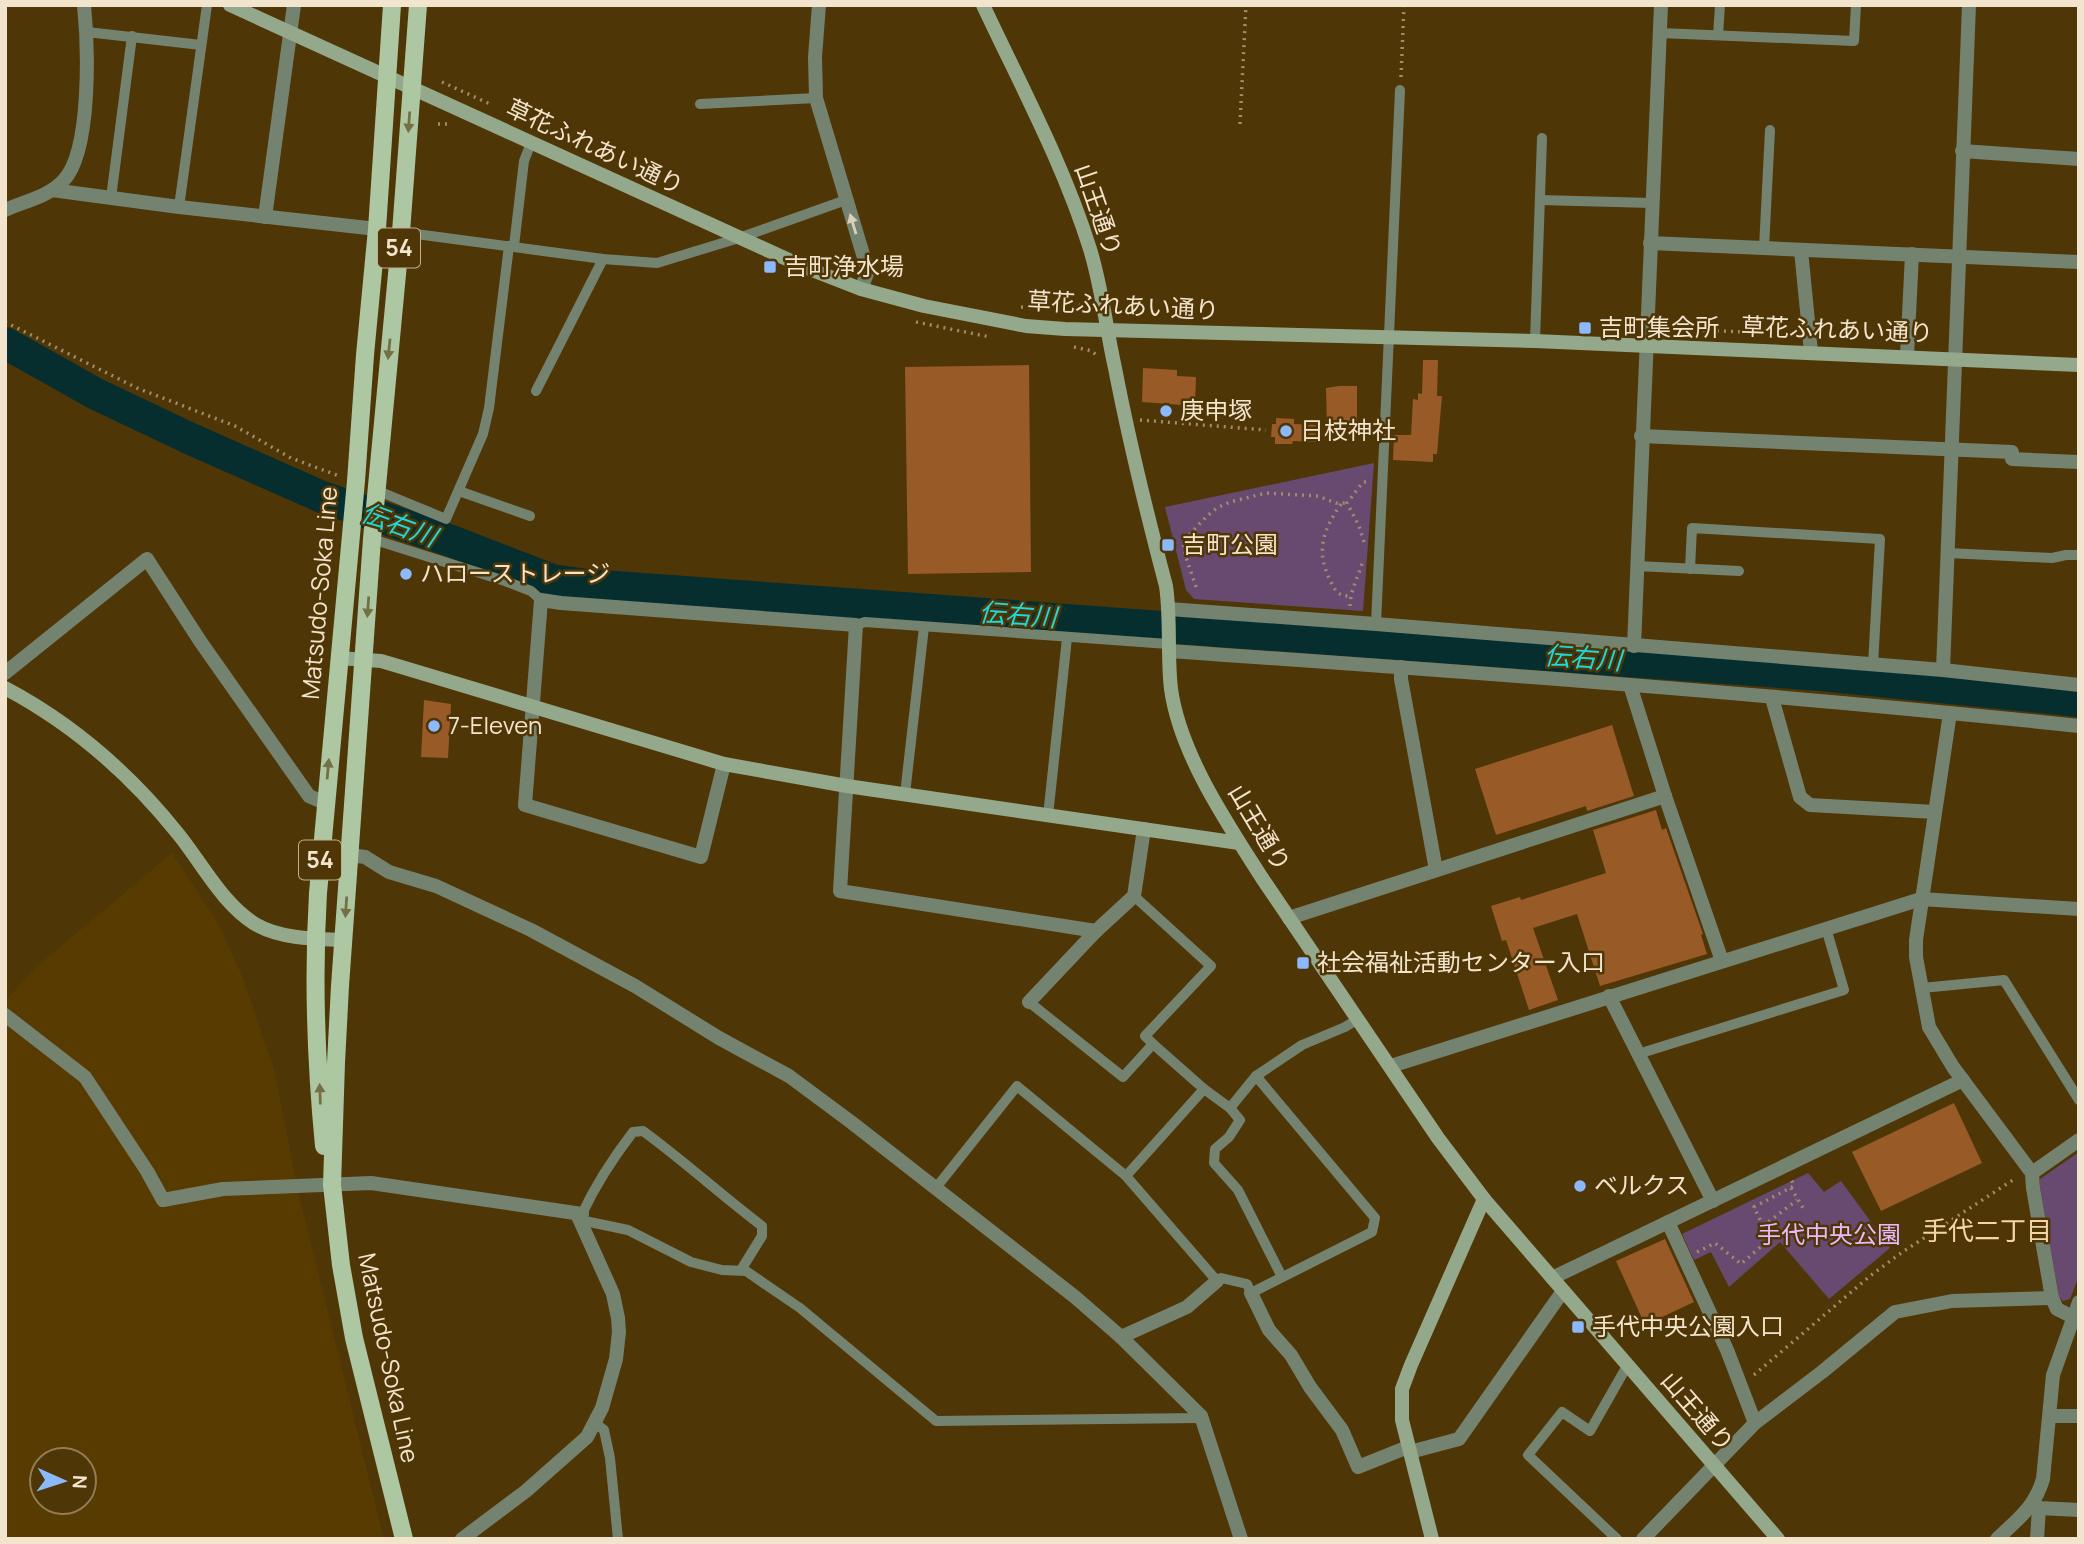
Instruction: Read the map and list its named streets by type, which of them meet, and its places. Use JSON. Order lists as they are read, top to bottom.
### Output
{
  "streets": {
    "main road": ["54", "Matsudo-Soka Line"],
    "street": ["草花ふれあい通り", "山王通り"]
  },
  "crossings": [
    ["草花ふれあい通り", "山王通り"],
    ["草花ふれあい通り", "Matsudo-Soka Line"]
  ],
  "districts": ["手代二丁目"],
  "water": ["伝右川"],
  "parks": ["手代中央公園"],
  "places": {
    "transit": [
      "吉町浄水場",
      "吉町集会所",
      "吉町公園",
      "社会福祉活動センター入口",
      "手代中央公園入口"
    ],
    "other": [
      "庚申塚",
      "日枝神社",
      "ハローストレージ",
      "7-Eleven",
      "ベルクス"
    ]
  },
  "north": "right"
}
